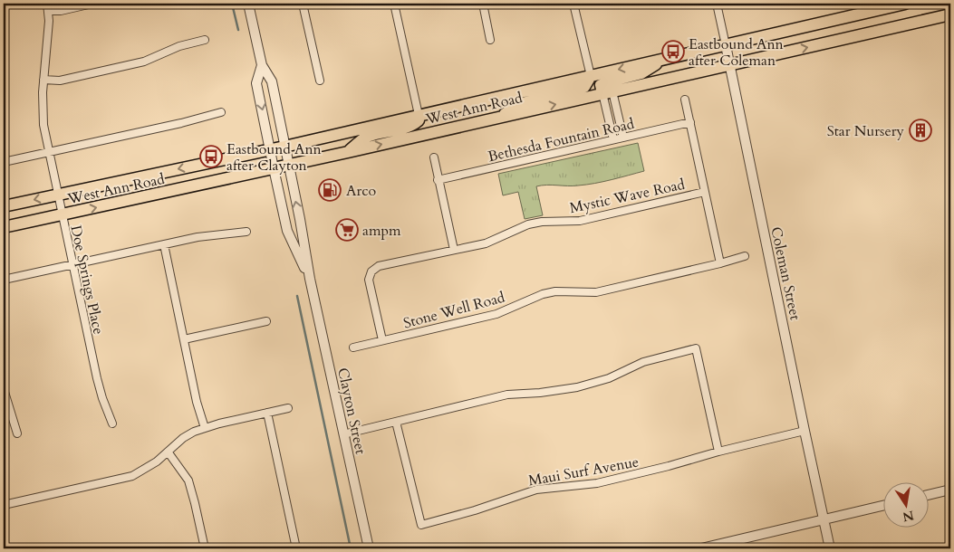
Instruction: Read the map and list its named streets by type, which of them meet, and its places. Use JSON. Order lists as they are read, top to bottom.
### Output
{
  "streets": {
    "main road": ["West Ann Road"],
    "street": [
      "Bethesda Fountain Road",
      "Mystic Wave Road",
      "Coleman Street",
      "Doe Springs Place",
      "Stone Well Road",
      "Clayton Street",
      "Maui Surf Avenue"
    ]
  },
  "crossings": [
    ["West Ann Road", "Coleman Street"],
    ["West Ann Road", "Doe Springs Place"],
    ["West Ann Road", "Clayton Street"],
    ["Mystic Wave Road", "Stone Well Road"],
    ["Coleman Street", "Maui Surf Avenue"]
  ],
  "places": {
    "bus stop": ["Eastbound Ann after Coleman", "Eastbound Ann after Clayton"],
    "building": ["Star Nursery"],
    "fuel station": ["Arco"],
    "supermarket": ["ampm"]
  },
  "north": "bottom"
}
